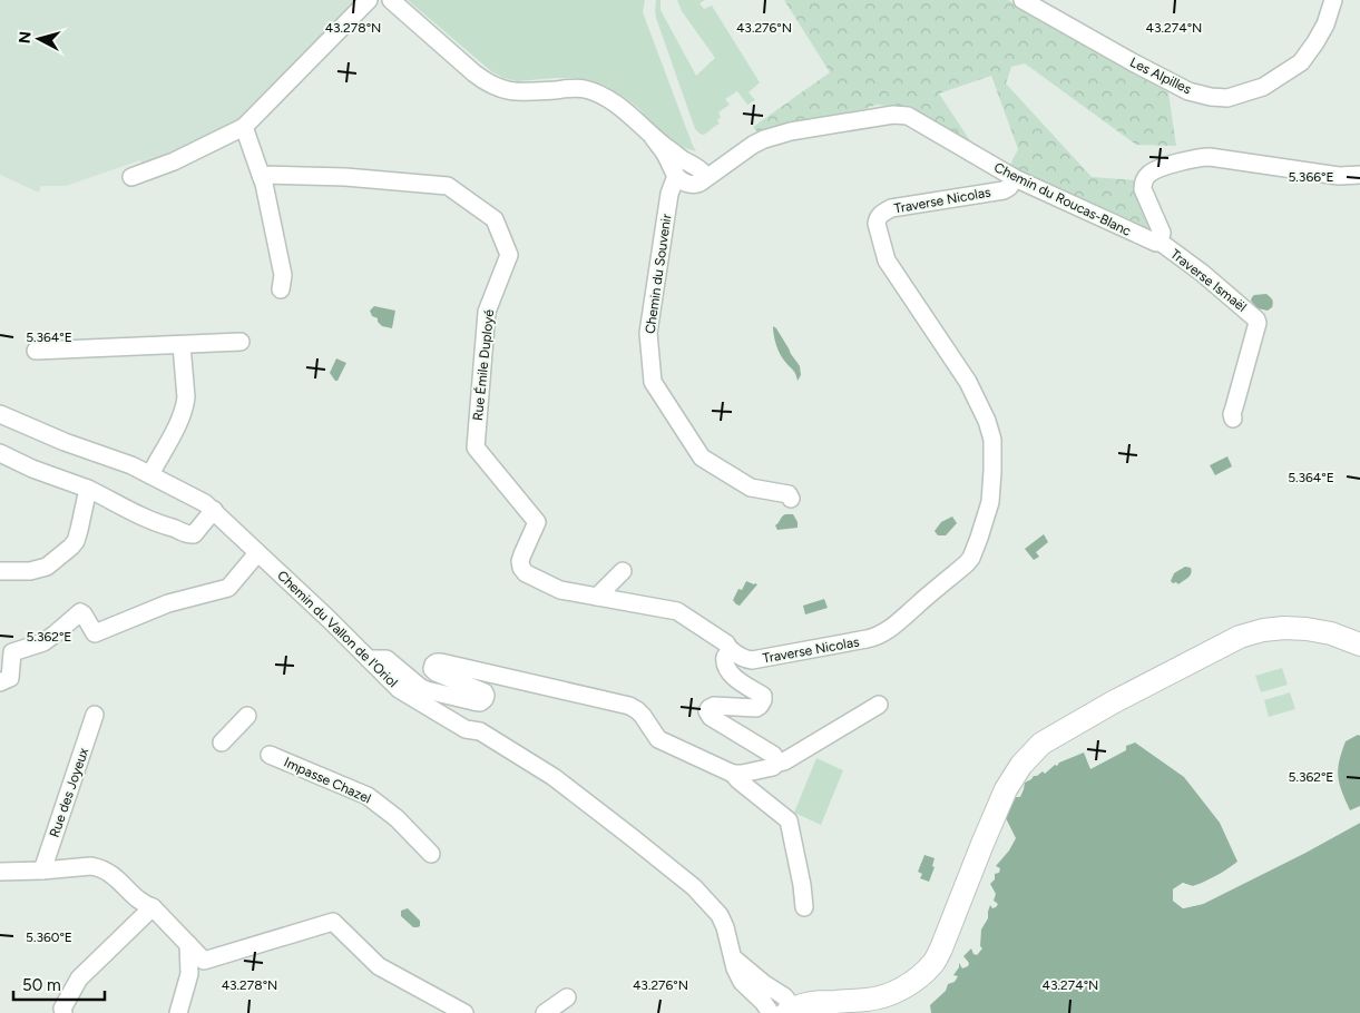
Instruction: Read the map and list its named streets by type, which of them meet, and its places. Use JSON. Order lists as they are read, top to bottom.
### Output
{
  "streets": {
    "street": [
      "Les Alpilles",
      "Chemin du Roucas-Blanc",
      "Traverse Nicolas",
      "Chemin du Souvenir",
      "Traverse Ismaël",
      "Rue Émile Duployé",
      "Chemin du Vallon de l'Oriol",
      "Impasse Chazel",
      "Rue des Joyeux"
    ]
  },
  "crossings": [
    ["Chemin du Roucas-Blanc", "Traverse Nicolas"],
    ["Chemin du Roucas-Blanc", "Traverse Ismaël"],
    ["Traverse Nicolas", "Rue Émile Duployé"]
  ],
  "scale_bar": "50 m",
  "north": "left",
  "coordinates": [
    "43.278°N",
    "43.276°N",
    "43.274°N",
    "5.366°E",
    "5.364°E",
    "5.362°E",
    "5.360°E"
  ]
}
